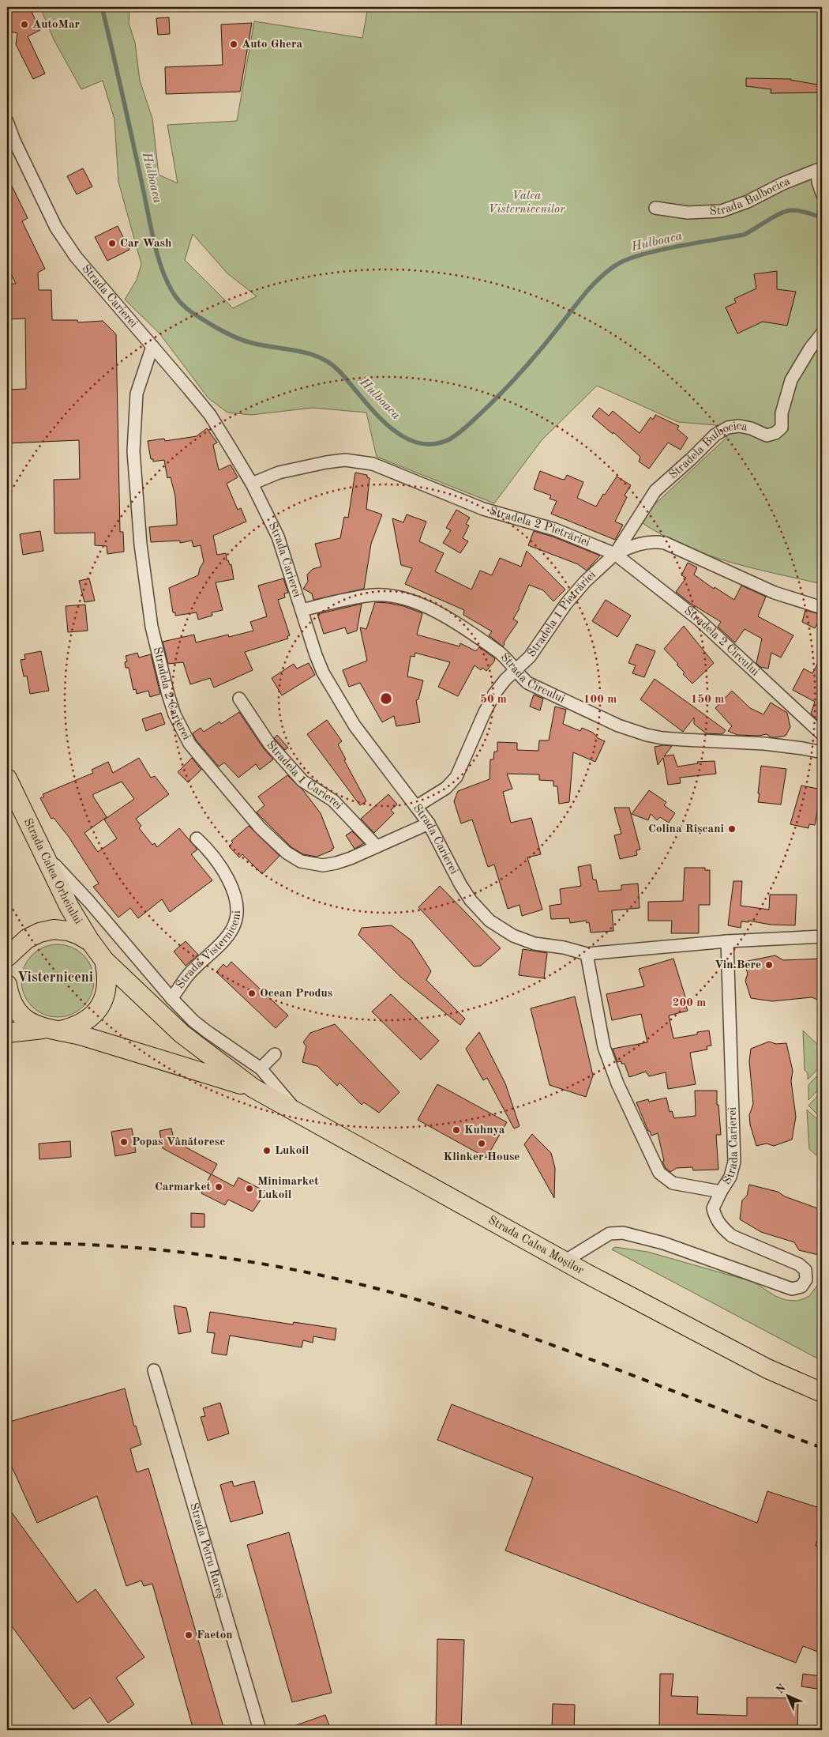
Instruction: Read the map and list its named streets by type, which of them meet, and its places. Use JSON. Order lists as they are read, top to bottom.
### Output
{
  "streets": {
    "main road": ["Strada Calea Orheiului", "Strada Calea Moșilor"],
    "street": [
      "Strada Bulbocica",
      "Strada Carierei",
      "Stradela Bulbocica",
      "Stradela 2 Pietrăriei",
      "Stradela 1 Pietrăriei",
      "Stradela 2 Circului",
      "Strada Circului",
      "Stradela 2 Carierei",
      "Stradela 1 Carierei",
      "Strada Visterniceni",
      "Strada Petru Rareș"
    ]
  },
  "crossings": [
    ["Strada Carierei", "Stradela 2 Pietrăriei"],
    ["Strada Carierei", "Stradela 1 Pietrăriei"],
    ["Strada Carierei", "Strada Circului"],
    ["Strada Carierei", "Stradela 2 Carierei"],
    ["Stradela Bulbocica", "Stradela 2 Pietrăriei"],
    ["Stradela Bulbocica", "Stradela 1 Pietrăriei"],
    ["Stradela Bulbocica", "Stradela 2 Circului"],
    ["Stradela 2 Pietrăriei", "Stradela 1 Pietrăriei"],
    ["Stradela 2 Pietrăriei", "Stradela 2 Circului"],
    ["Stradela 1 Pietrăriei", "Stradela 2 Circului"],
    ["Stradela 1 Pietrăriei", "Strada Circului"],
    ["Stradela 2 Carierei", "Stradela 1 Carierei"],
    ["Strada Calea Orheiului", "Strada Visterniceni"],
    ["Strada Calea Orheiului", "Strada Calea Moșilor"],
    ["Strada Visterniceni", "Strada Calea Moșilor"]
  ],
  "districts": ["Visterniceni"],
  "water": ["Hulboaca"],
  "parks": ["Valea Visternicenilor"],
  "places": [
    "AutoMar",
    "Auto Ghera",
    "Car Wash",
    "Colina Rîșcani",
    "Vin.Bere",
    "Ocean Produs",
    "Kuhnya",
    "Popas Vânătoresc",
    "Klinker House",
    "Lukoil",
    "Carmarket",
    "Minimarket Lukoil",
    "Faeton"
  ],
  "north": "top left",
  "rings": [
    "50 m",
    "100 m",
    "150 m",
    "200 m"
  ]
}
